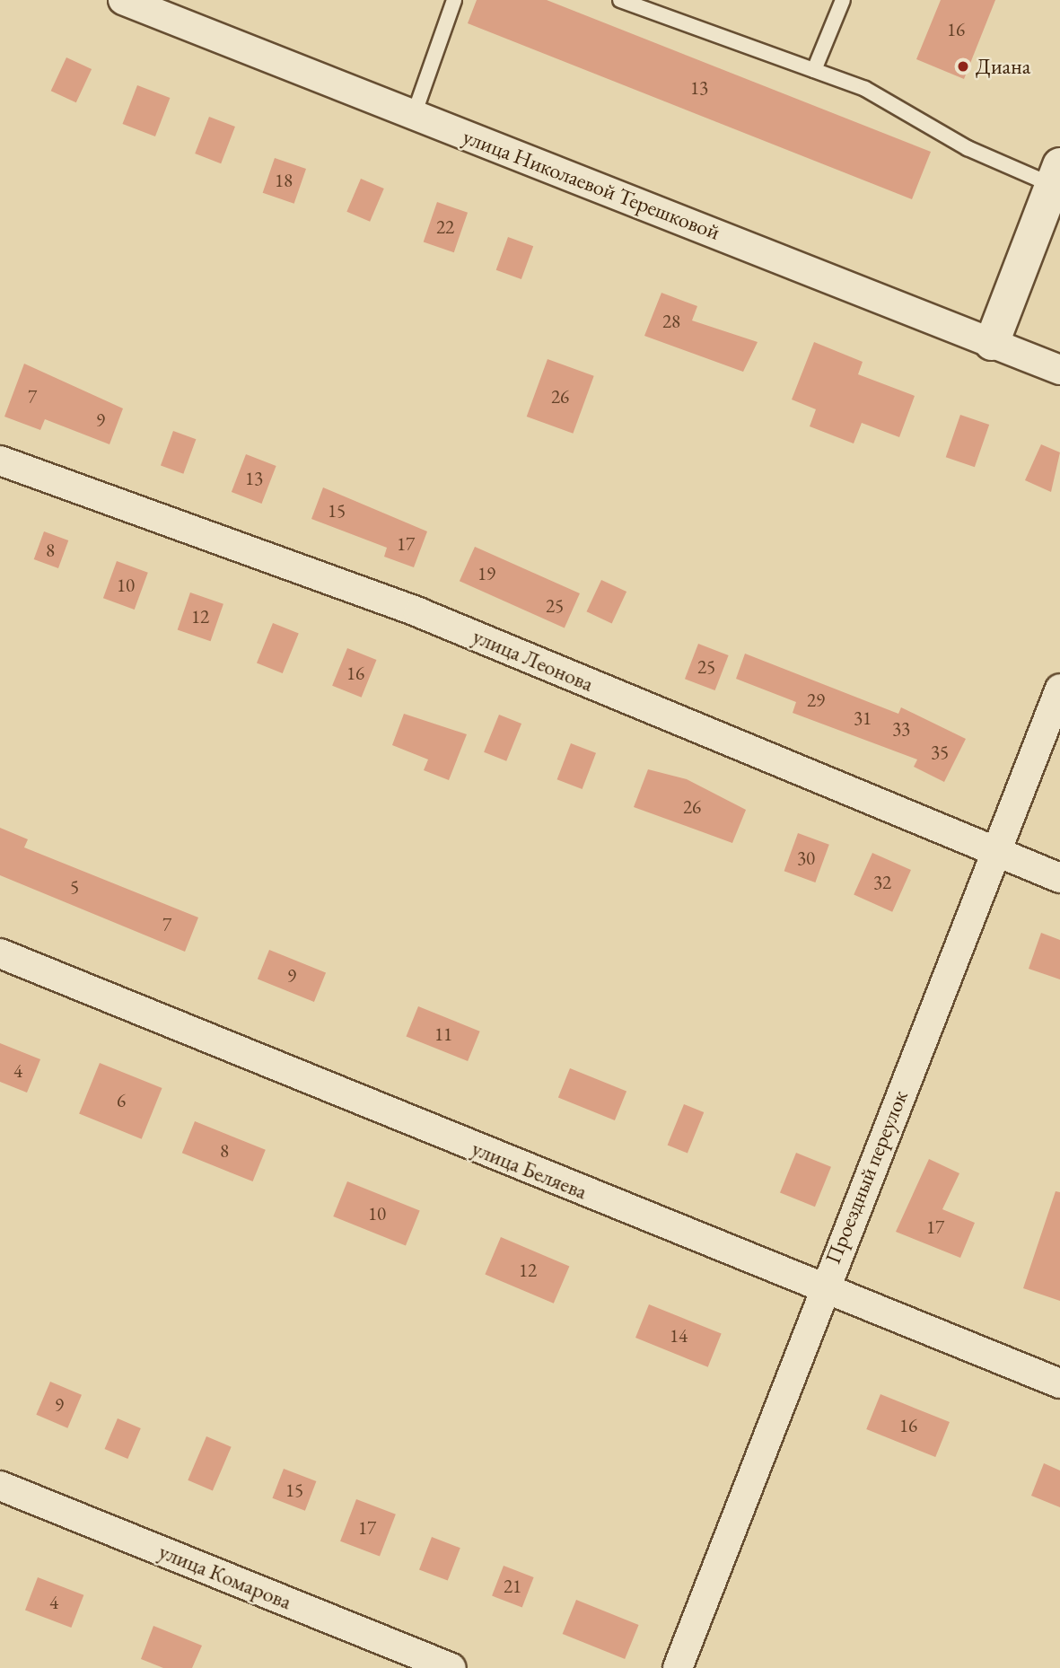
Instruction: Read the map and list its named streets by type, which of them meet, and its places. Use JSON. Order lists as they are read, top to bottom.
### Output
{
  "streets": {
    "street": [
      "улица Николаевой Терешковой",
      "улица Леонова",
      "улица Беляева",
      "Проездный переулок",
      "улица Комарова"
    ]
  },
  "crossings": [
    ["улица Леонова", "Проездный переулок"],
    ["улица Беляева", "Проездный переулок"]
  ],
  "places": ["Диана"],
  "house_numbers": [
    "16",
    "13",
    "18",
    "22",
    "28",
    "7",
    "26",
    "9",
    "13",
    "15",
    "17",
    "8",
    "19",
    "10",
    "25",
    "12",
    "25",
    "16",
    "29",
    "31",
    "33",
    "35",
    "26",
    "30",
    "32",
    "5",
    "7",
    "9",
    "11",
    "4",
    "6",
    "8",
    "10",
    "17",
    "12",
    "14",
    "9",
    "16",
    "15",
    "17",
    "21",
    "4"
  ]
}
